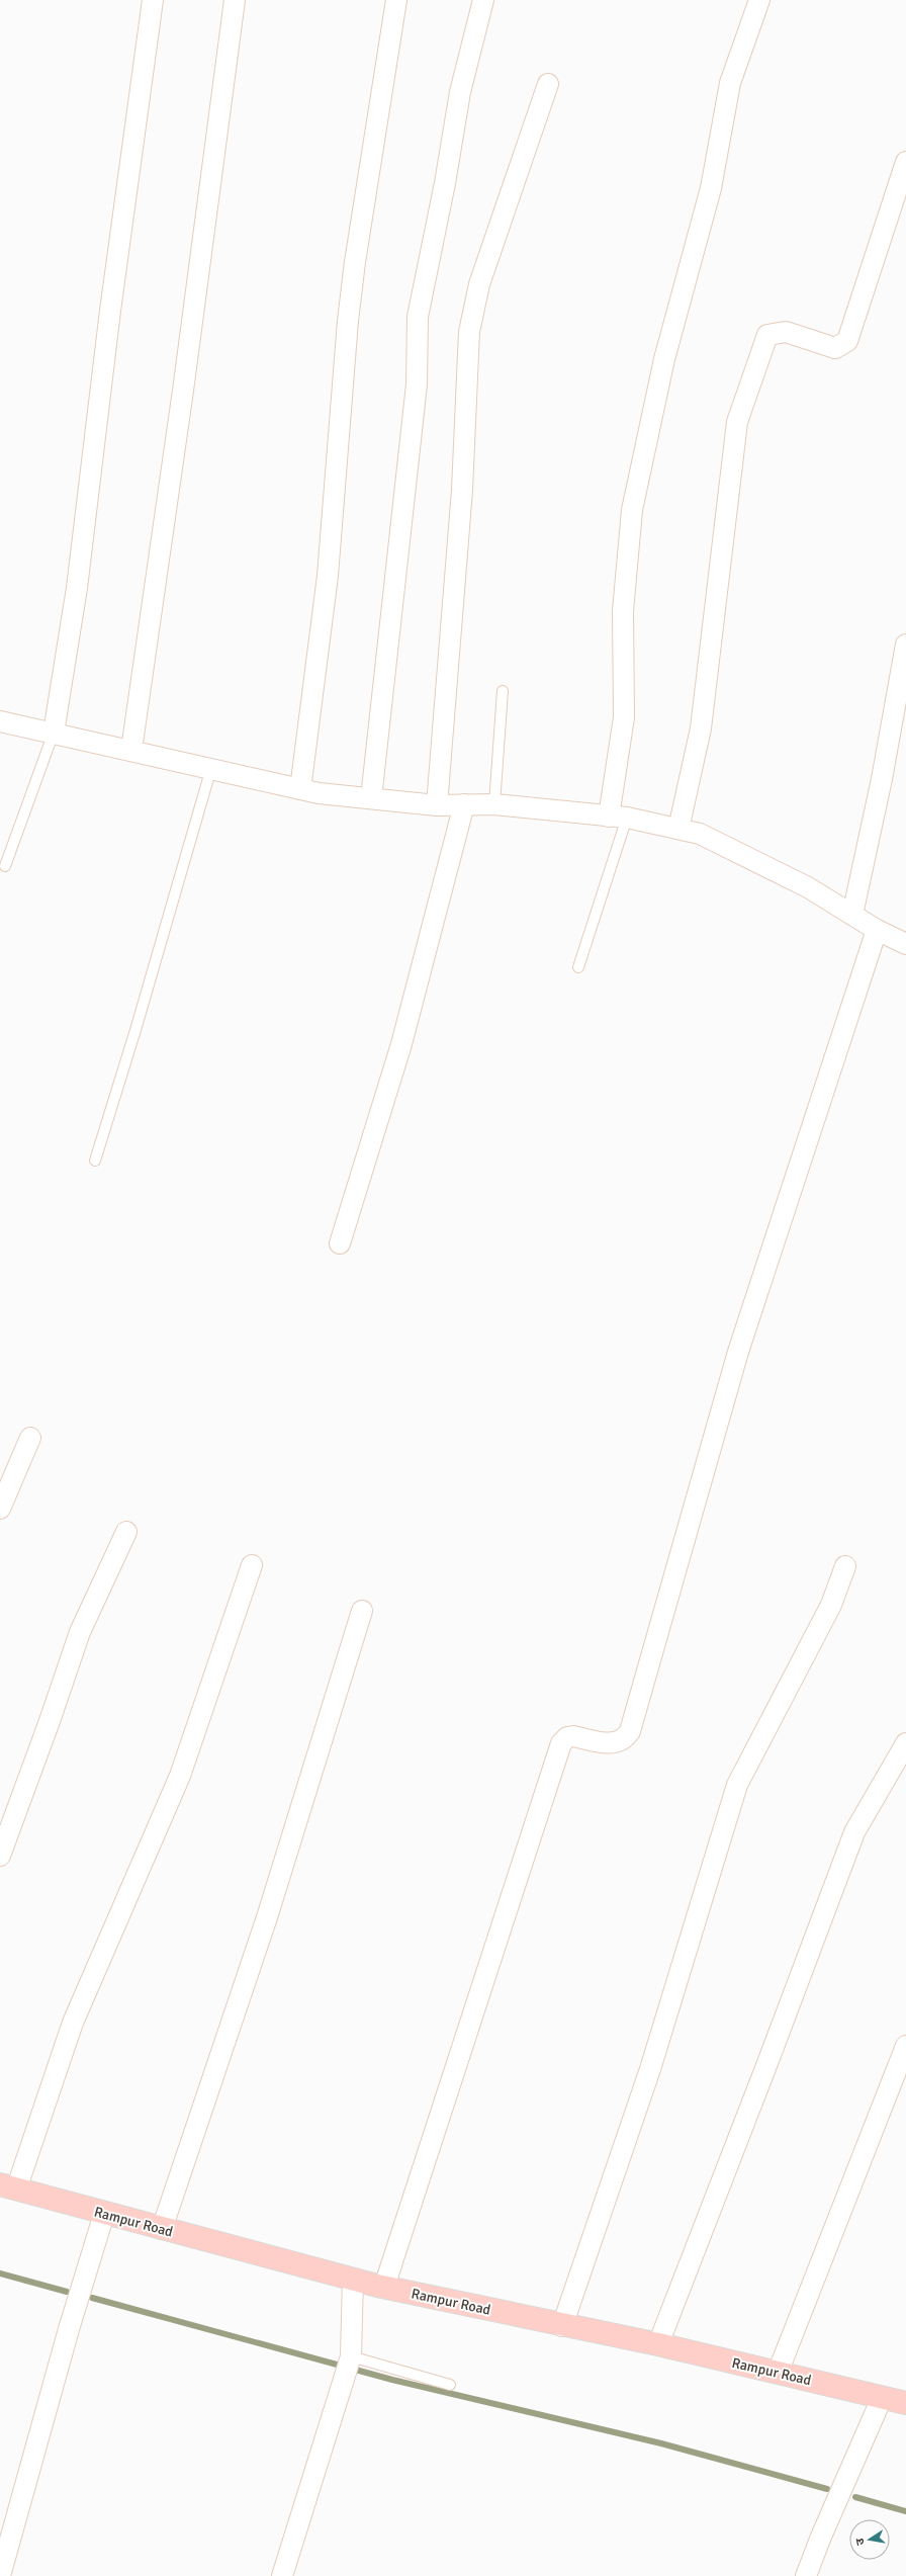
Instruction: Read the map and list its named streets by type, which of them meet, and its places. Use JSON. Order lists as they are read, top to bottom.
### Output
{
  "streets": {
    "main road": ["Rampur Road"]
  },
  "north": "left"
}
